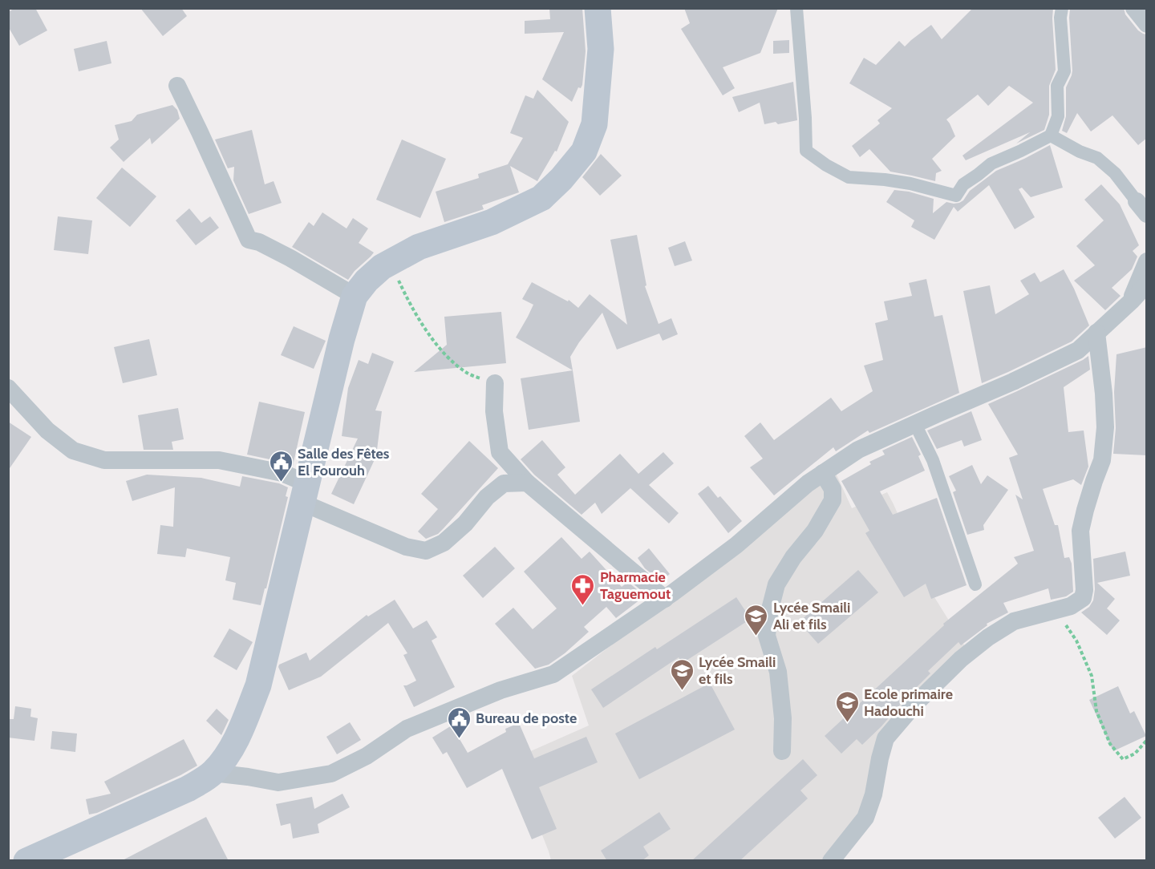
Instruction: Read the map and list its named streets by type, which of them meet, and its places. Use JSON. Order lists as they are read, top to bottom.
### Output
{
  "places": {
    "public building": ["Salle des Fêtes El Fourouh", "Bureau de poste"],
    "pharmacy": ["Pharmacie Taguemout"],
    "school or university": ["Lycée Smaili Ali et fils", "Lycée Smaili et fils", "Ecole primaire Hadouchi"]
  }
}
